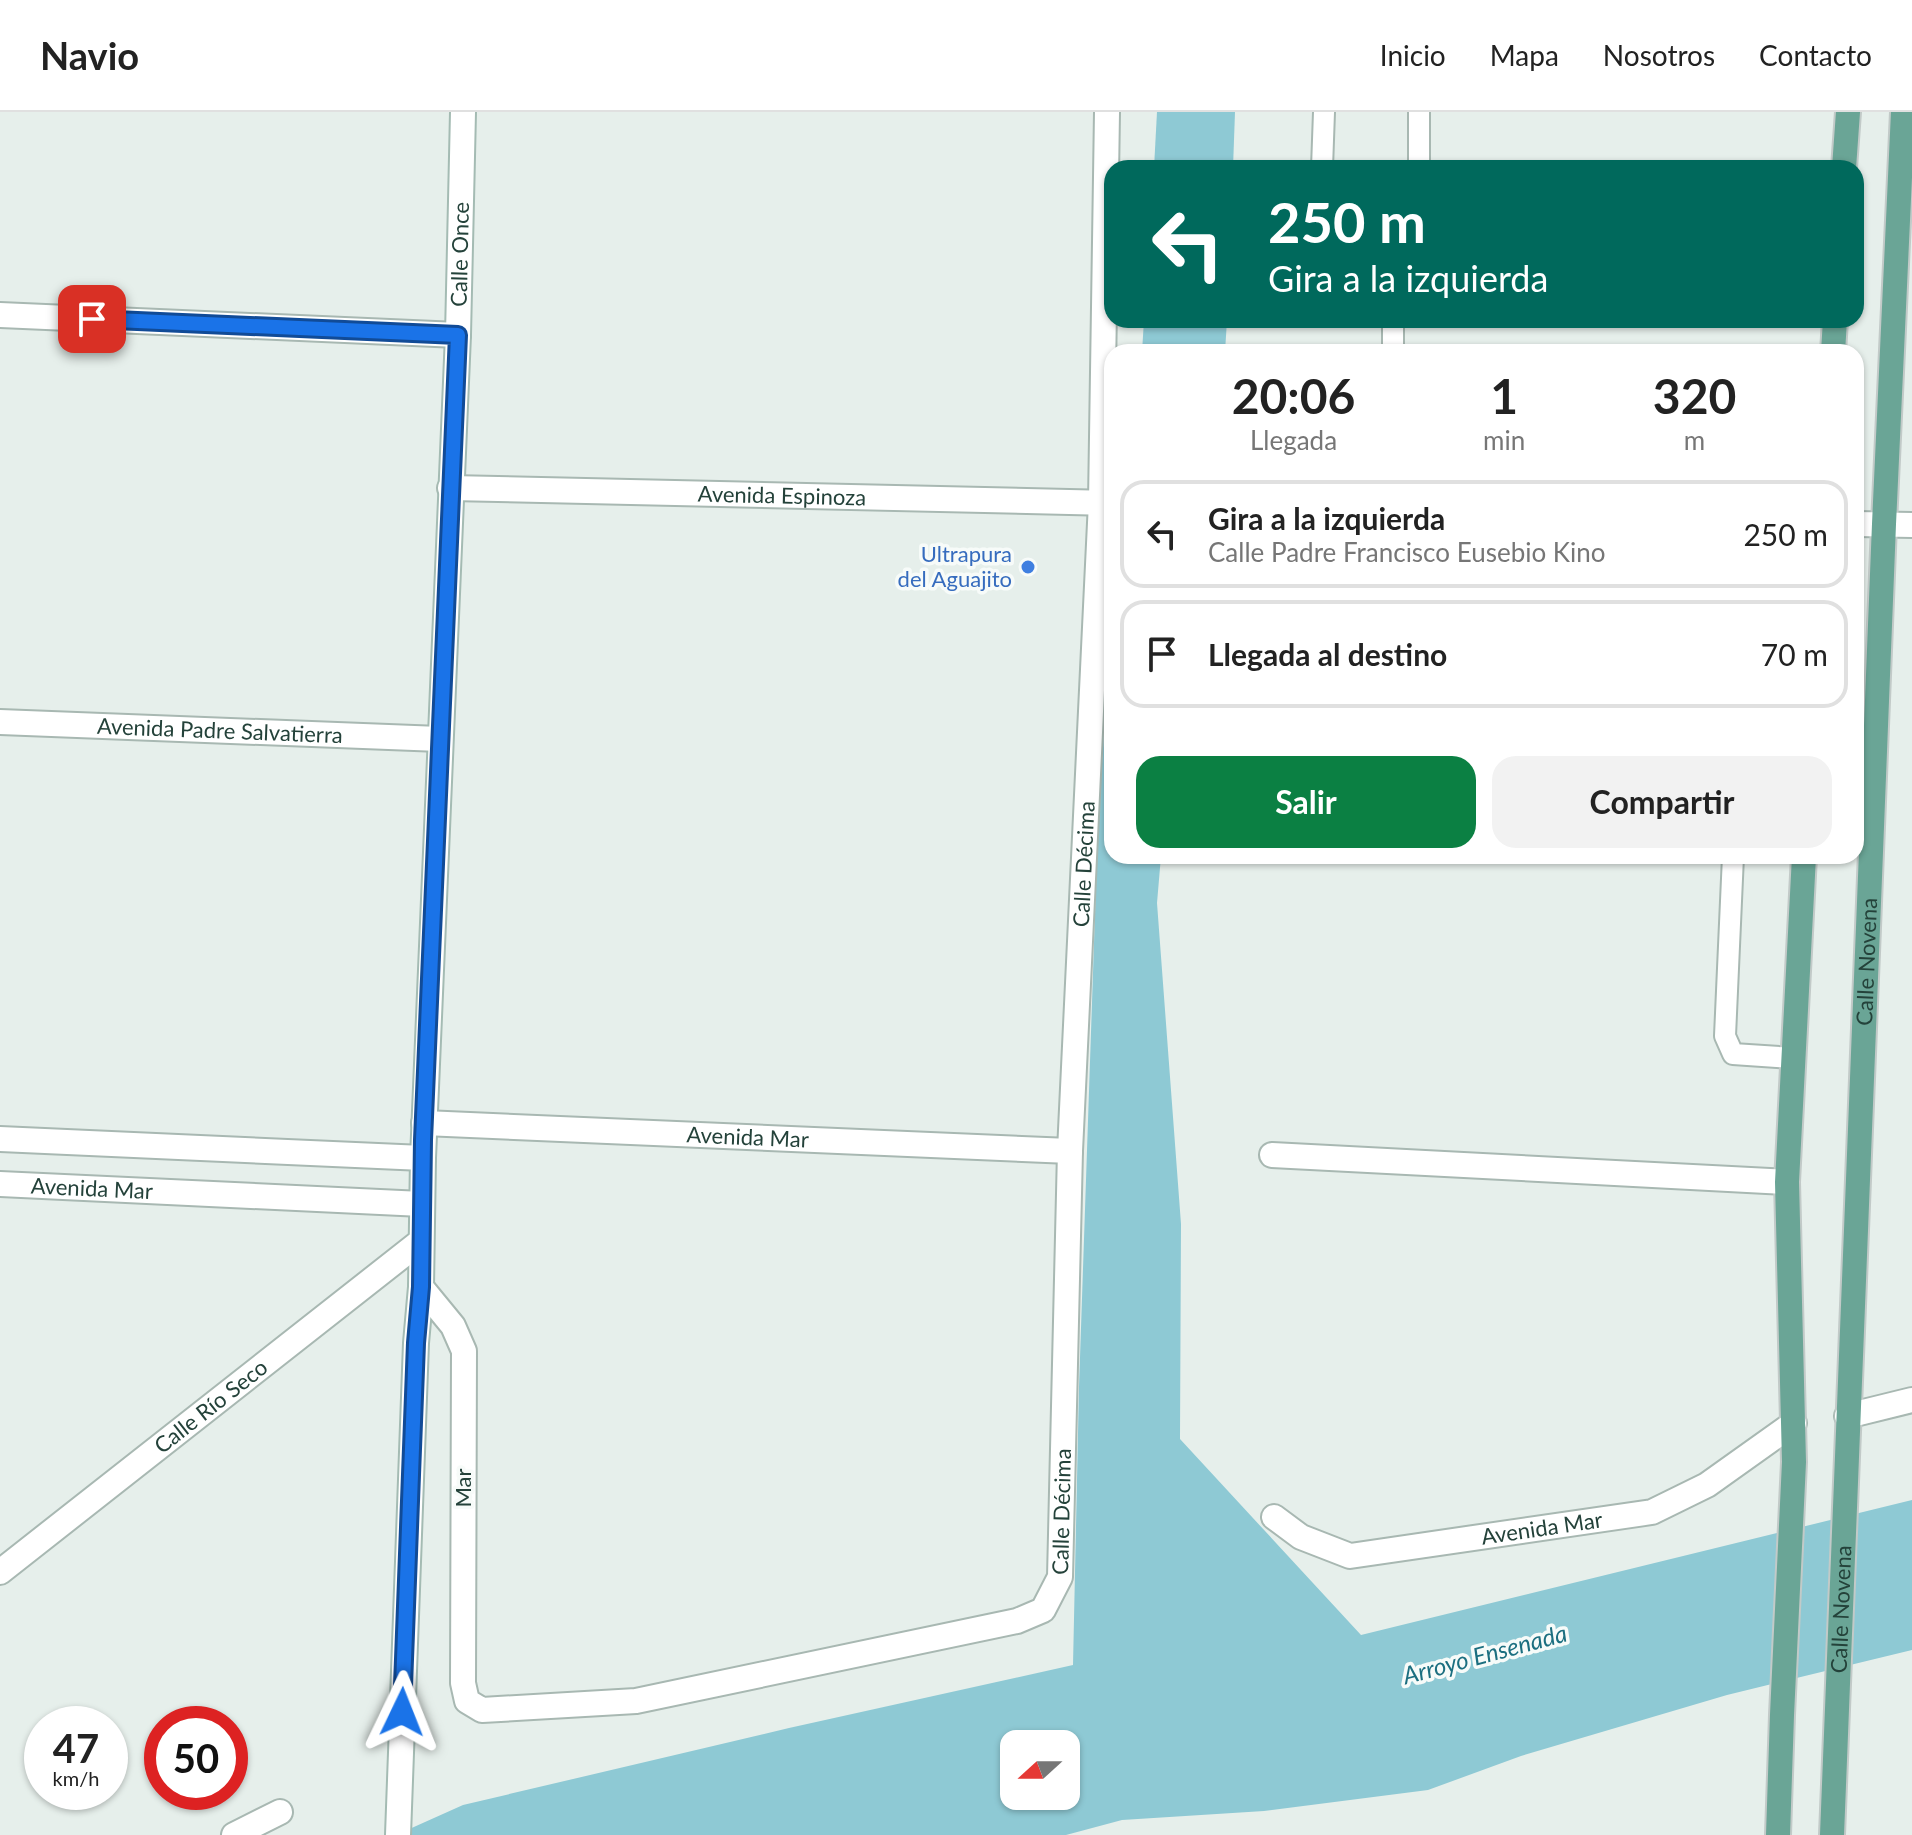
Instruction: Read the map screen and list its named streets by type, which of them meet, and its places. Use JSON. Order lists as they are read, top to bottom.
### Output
{
  "streets": {
    "main road": ["Calle Novena"],
    "street": [
      "Calle Once",
      "Avenida Espinoza",
      "Avenida Padre Salvatierra",
      "Calle Décima",
      "Avenida Mar",
      "Calle Río Seco",
      "Mar"
    ]
  },
  "crossings": [
    ["Calle Once", "Avenida Espinoza"],
    ["Calle Once", "Avenida Padre Salvatierra"],
    ["Calle Once", "Avenida Mar"],
    ["Calle Once", "Calle Río Seco"],
    ["Calle Once", "Mar"],
    ["Calle Décima", "Avenida Mar"],
    ["Calle Décima", "Mar"]
  ],
  "water": ["Arroyo Ensenada"],
  "places": ["Ultrapura del Aguajito"],
  "north": "left",
  "page": {
    "header": "Navio",
    "nav": [
      "Inicio",
      "Mapa",
      "Nosotros",
      "Contacto"
    ],
    "turn": ["250 m", "Gira a la izquierda"],
    "eta": [
      "20:06",
      "Llegada",
      "1",
      "min",
      "320",
      "m"
    ],
    "list": [
      {
        "name": "Gira a la izquierda",
        "note": "Calle Padre Francisco Eusebio Kino",
        "value": "250 m"
      },
      {
        "name": "Llegada al destino",
        "value": "70 m"
      }
    ],
    "buttons": ["Salir", "Compartir"],
    "speed": "47 km/h",
    "limit": "50"
  }
}
